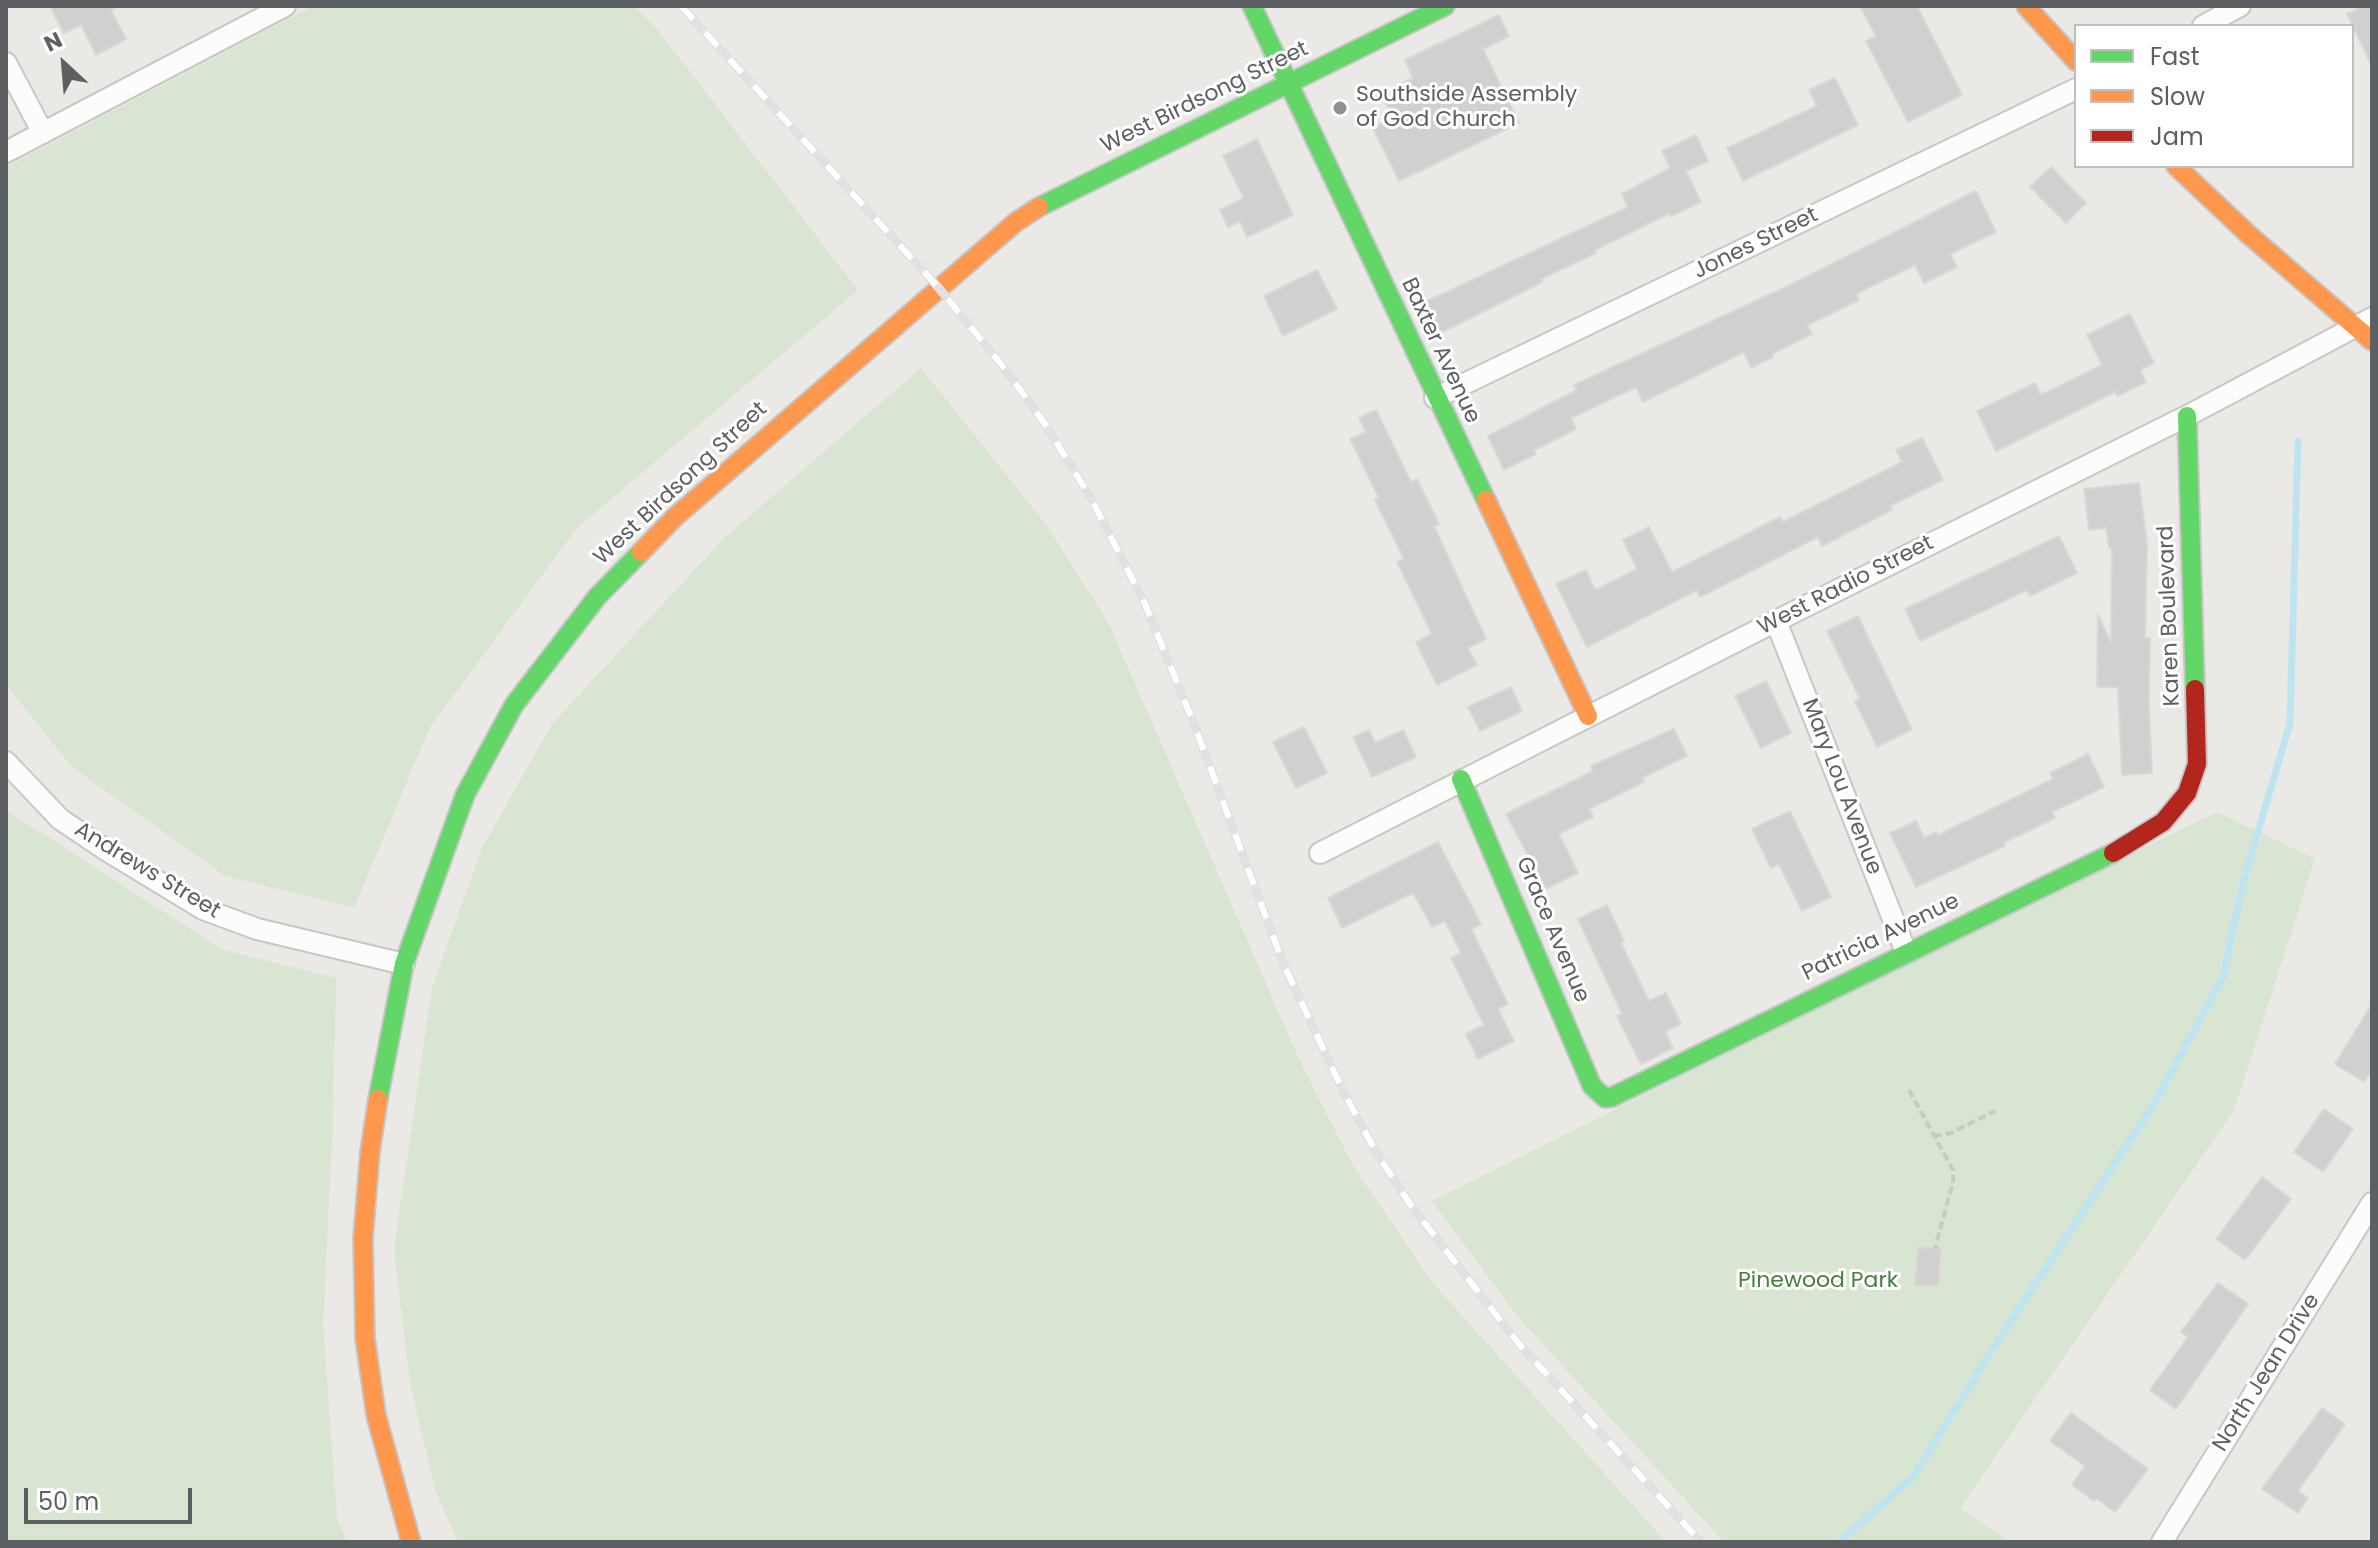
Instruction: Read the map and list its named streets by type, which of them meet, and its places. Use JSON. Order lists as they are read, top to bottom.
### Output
{
  "streets": {
    "street": [
      "West Birdsong Street",
      "Jones Street",
      "Baxter Avenue",
      "West Radio Street",
      "Karen Boulevard",
      "Mary Lou Avenue",
      "Andrews Street",
      "Grace Avenue",
      "Patricia Avenue",
      "North Jean Drive"
    ]
  },
  "crossings": [
    ["West Birdsong Street", "Baxter Avenue"],
    ["West Birdsong Street", "Andrews Street"],
    ["Jones Street", "Baxter Avenue"],
    ["Baxter Avenue", "West Radio Street"],
    ["West Radio Street", "Karen Boulevard"],
    ["West Radio Street", "Mary Lou Avenue"],
    ["West Radio Street", "Grace Avenue"],
    ["Karen Boulevard", "Patricia Avenue"],
    ["Mary Lou Avenue", "Patricia Avenue"],
    ["Grace Avenue", "Patricia Avenue"]
  ],
  "parks": ["Pinewood Park"],
  "places": ["Southside Assembly of God Church"],
  "legend": ["Fast", "Slow", "Jam"],
  "scale_bar": "50 m",
  "north": "top left"
}
